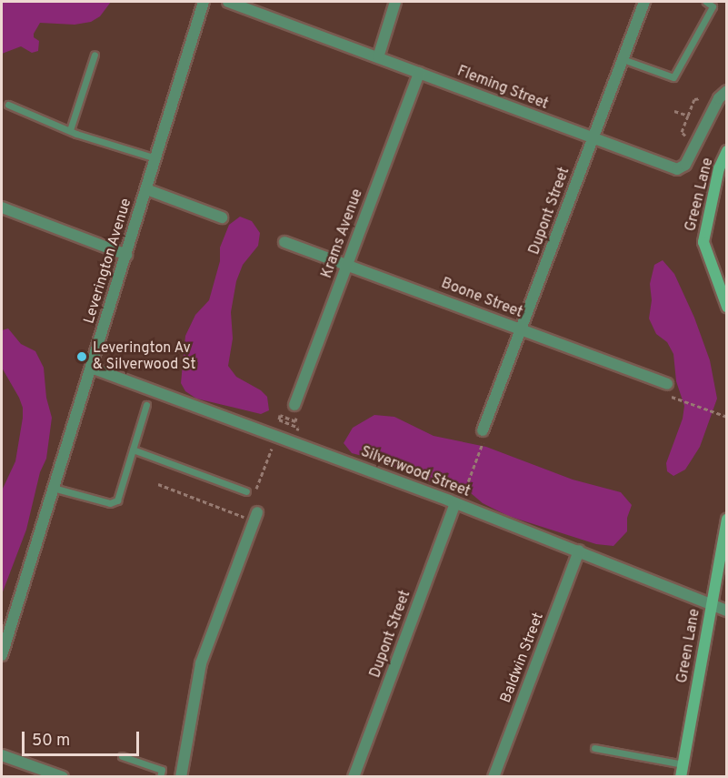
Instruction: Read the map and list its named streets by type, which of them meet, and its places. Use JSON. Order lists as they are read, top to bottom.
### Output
{
  "streets": {
    "main road": ["Green Lane"],
    "street": [
      "Fleming Street",
      "Dupont Street",
      "Krams Avenue",
      "Leverington Avenue",
      "Boone Street",
      "Silverwood Street",
      "Baldwin Street"
    ]
  },
  "crossings": [
    ["Fleming Street", "Dupont Street"],
    ["Fleming Street", "Krams Avenue"],
    ["Green Lane", "Silverwood Street"],
    ["Dupont Street", "Boone Street"],
    ["Dupont Street", "Silverwood Street"],
    ["Krams Avenue", "Boone Street"],
    ["Leverington Avenue", "Silverwood Street"],
    ["Silverwood Street", "Baldwin Street"]
  ],
  "places": ["Leverington Av & Silverwood St"],
  "scale_bar": "50 m"
}
